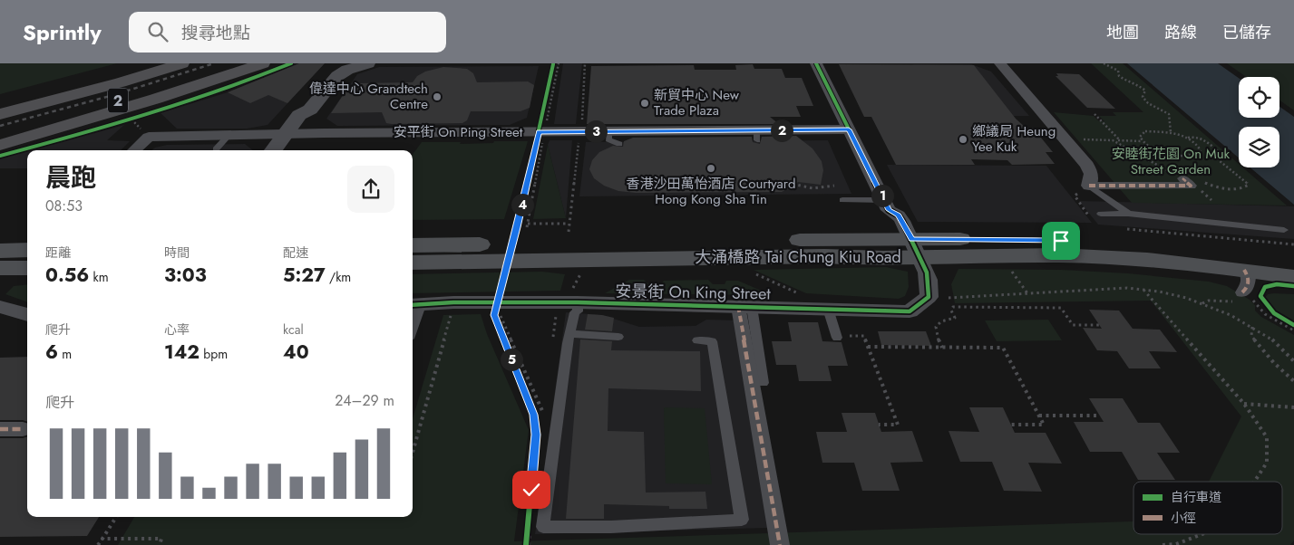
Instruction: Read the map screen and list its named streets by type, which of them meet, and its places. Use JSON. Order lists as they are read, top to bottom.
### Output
{
  "streets": {
    "highway": ["2"],
    "main road": ["大涌橋路 Tai Chung Kiu Road"],
    "street": ["安平街 On Ping Street", "安景街 On King Street"]
  },
  "crossings": [
    ["大涌橋路 Tai Chung Kiu Road", "安景街 On King Street"]
  ],
  "parks": ["安睦街花園 On Muk Street Garden"],
  "places": [
    "偉達中心 Grandtech Centre",
    "新貿中心 New Trade Plaza",
    "鄉議局 Heung Yee Kuk",
    "香港沙田萬怡酒店 Courtyard Hong Kong Sha Tin"
  ],
  "legend": ["自行車道", "小徑"],
  "page": {
    "header": "Sprintly",
    "search": "搜尋地點",
    "nav": ["地圖", "路線", "已儲存"],
    "pins": [
      "2",
      "3",
      "1",
      "4",
      "5"
    ],
    "heading": ["晨跑", "08:53"],
    "stats": [
      ["距離", "0.56 km"],
      ["時間", "3:03"],
      ["配速", "5:27 /km"],
      ["爬升", "6 m"],
      ["心率", "142 bpm"],
      ["kcal", "40"]
    ],
    "chart": ["爬升", "24–29 m"]
  }
}
